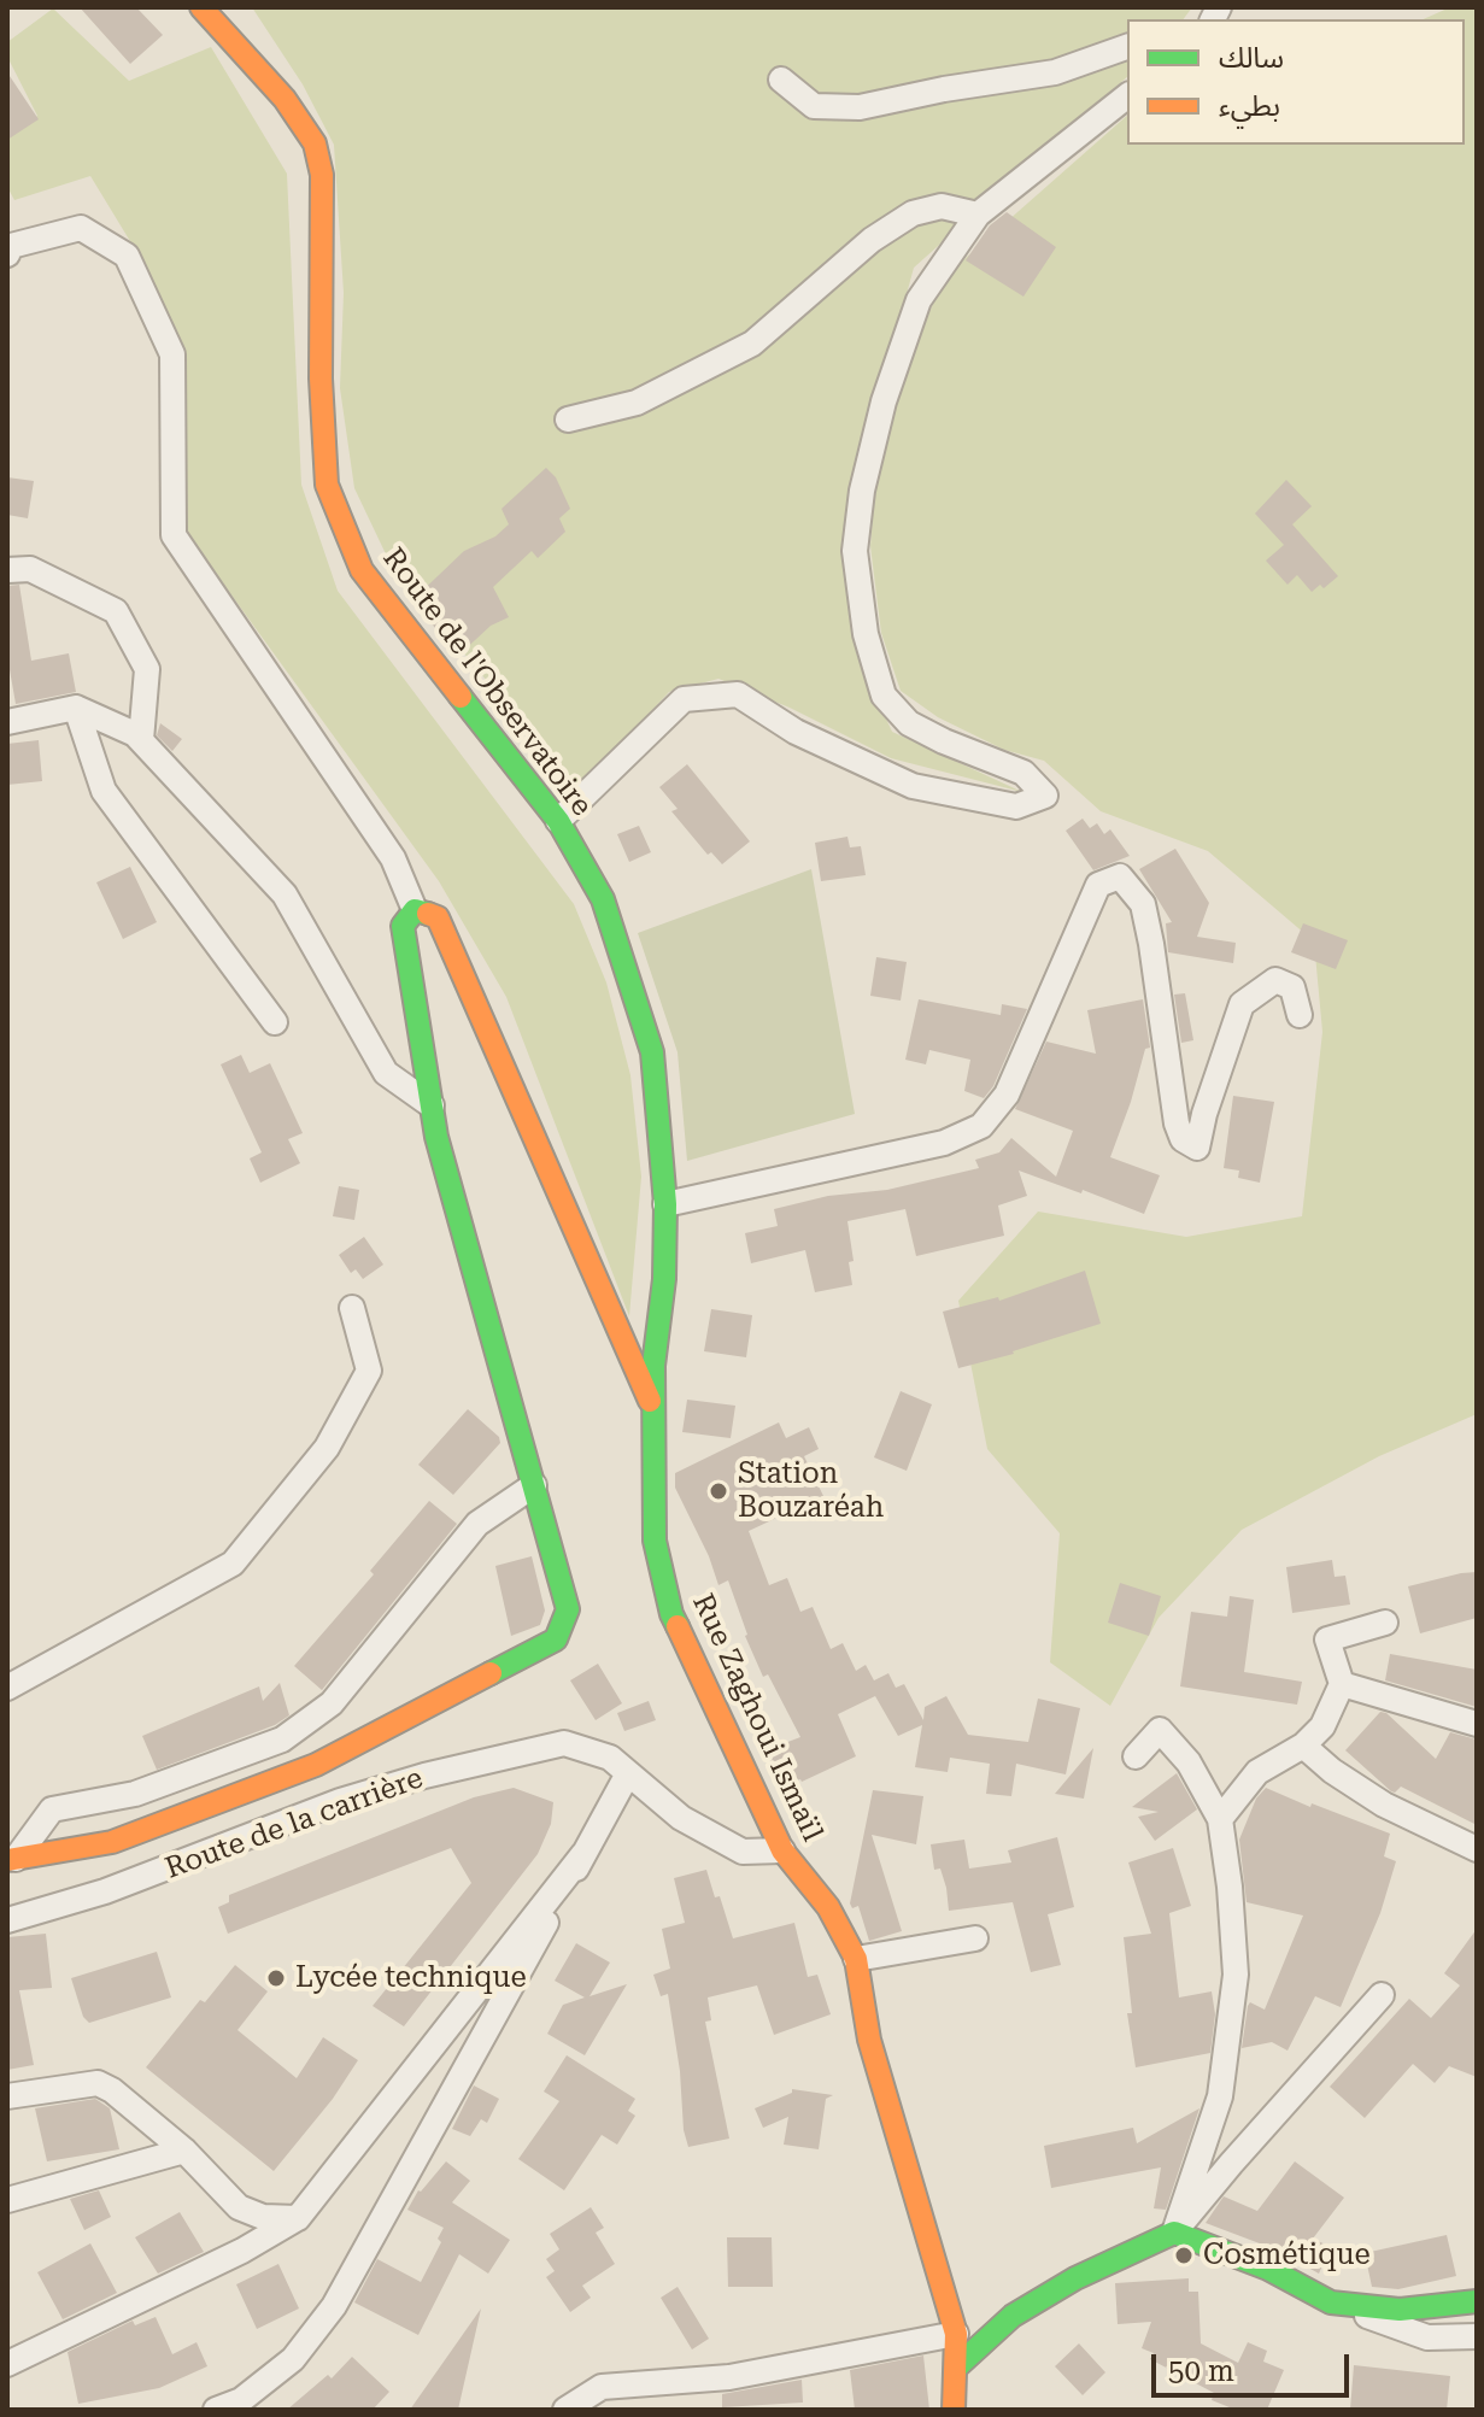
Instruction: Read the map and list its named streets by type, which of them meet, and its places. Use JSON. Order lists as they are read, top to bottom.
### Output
{
  "streets": {
    "street": ["Route de l'Observatoire", "Rue Zaghoui Ismaïl", "Route de la carrière"]
  },
  "crossings": [
    ["Route de l'Observatoire", "Rue Zaghoui Ismaïl"],
    ["Rue Zaghoui Ismaïl", "Route de la carrière"]
  ],
  "places": ["Station Bouzaréah", "Lycée technique", "Cosmétique"],
  "legend": ["سالك", "بطيء"],
  "scale_bar": "50 m"
}
